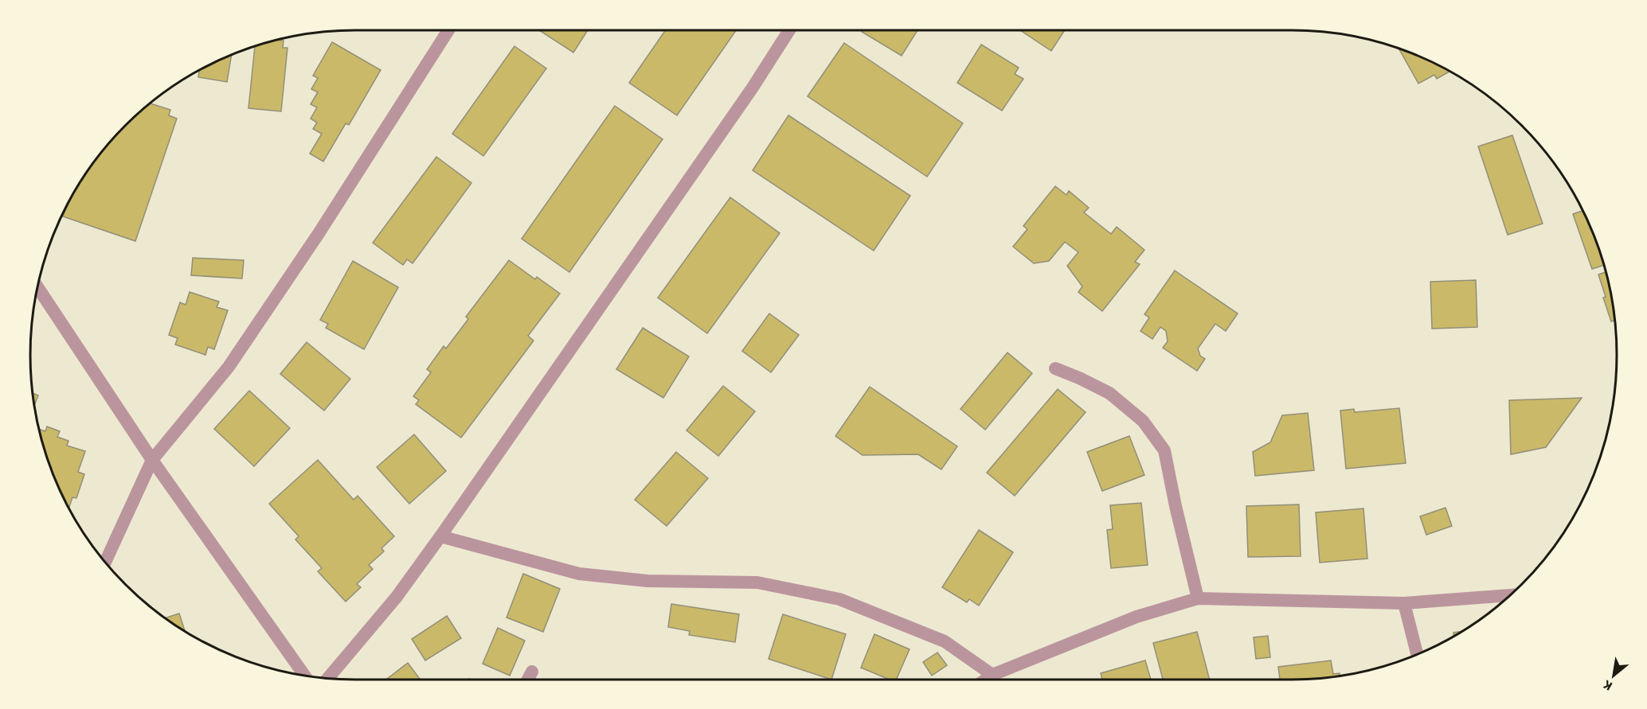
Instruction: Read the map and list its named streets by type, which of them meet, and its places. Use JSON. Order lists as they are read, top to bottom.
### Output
{
  "north": "bottom left"
}
